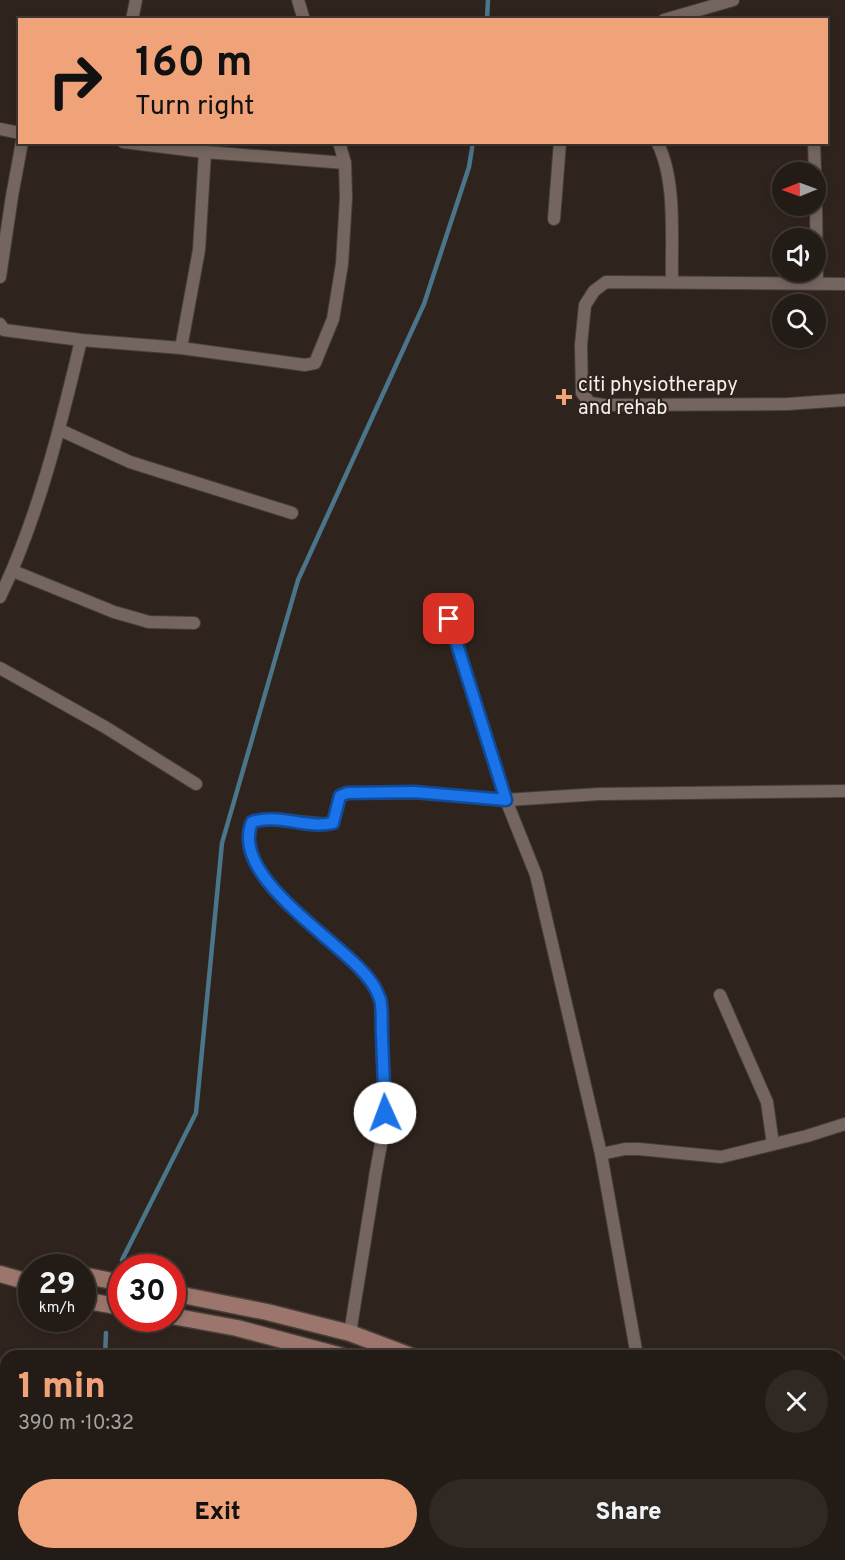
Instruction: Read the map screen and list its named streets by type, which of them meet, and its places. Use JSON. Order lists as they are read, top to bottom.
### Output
{
  "places": {
    "health": ["citi physiotherapy and rehab"]
  },
  "north": "left",
  "page": {
    "turn": ["160 m", "Turn right"],
    "speed": "29 km/h",
    "limit": "30",
    "heading": ["1 min", "390 m · 10:32"],
    "buttons": ["Exit", "Share"]
  }
}
